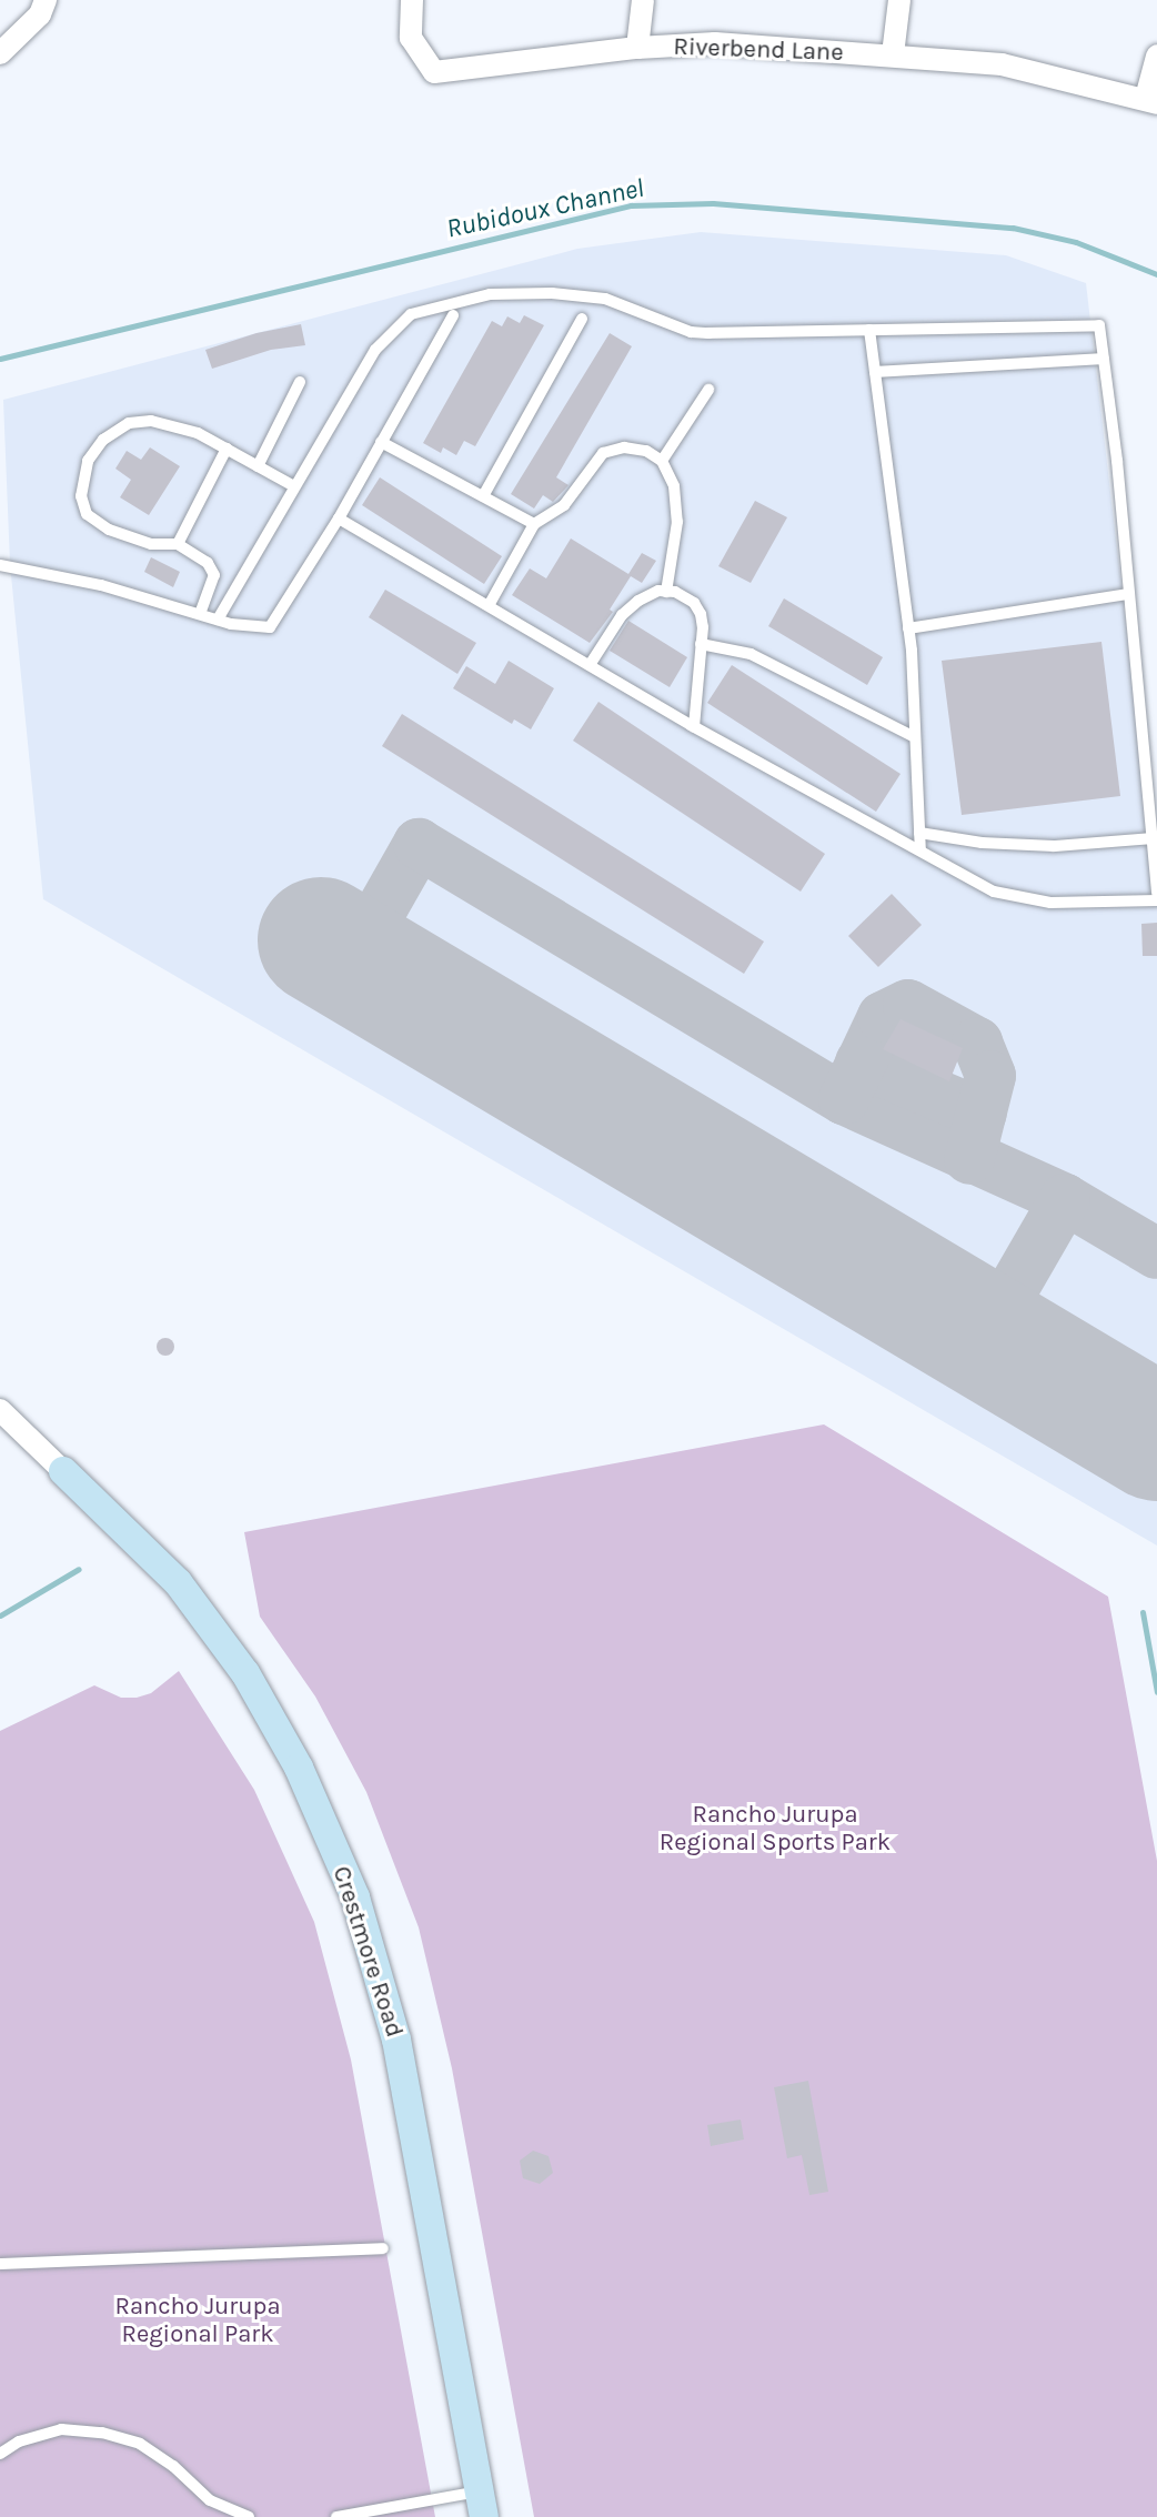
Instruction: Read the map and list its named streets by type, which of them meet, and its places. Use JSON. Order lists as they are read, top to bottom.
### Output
{
  "streets": {
    "street": ["Riverbend Lane", "Crestmore Road"]
  },
  "water": ["Rubidoux Channel"],
  "parks": ["Rancho Jurupa Regional Sports Park", "Rancho Jurupa Regional Park"]
}
